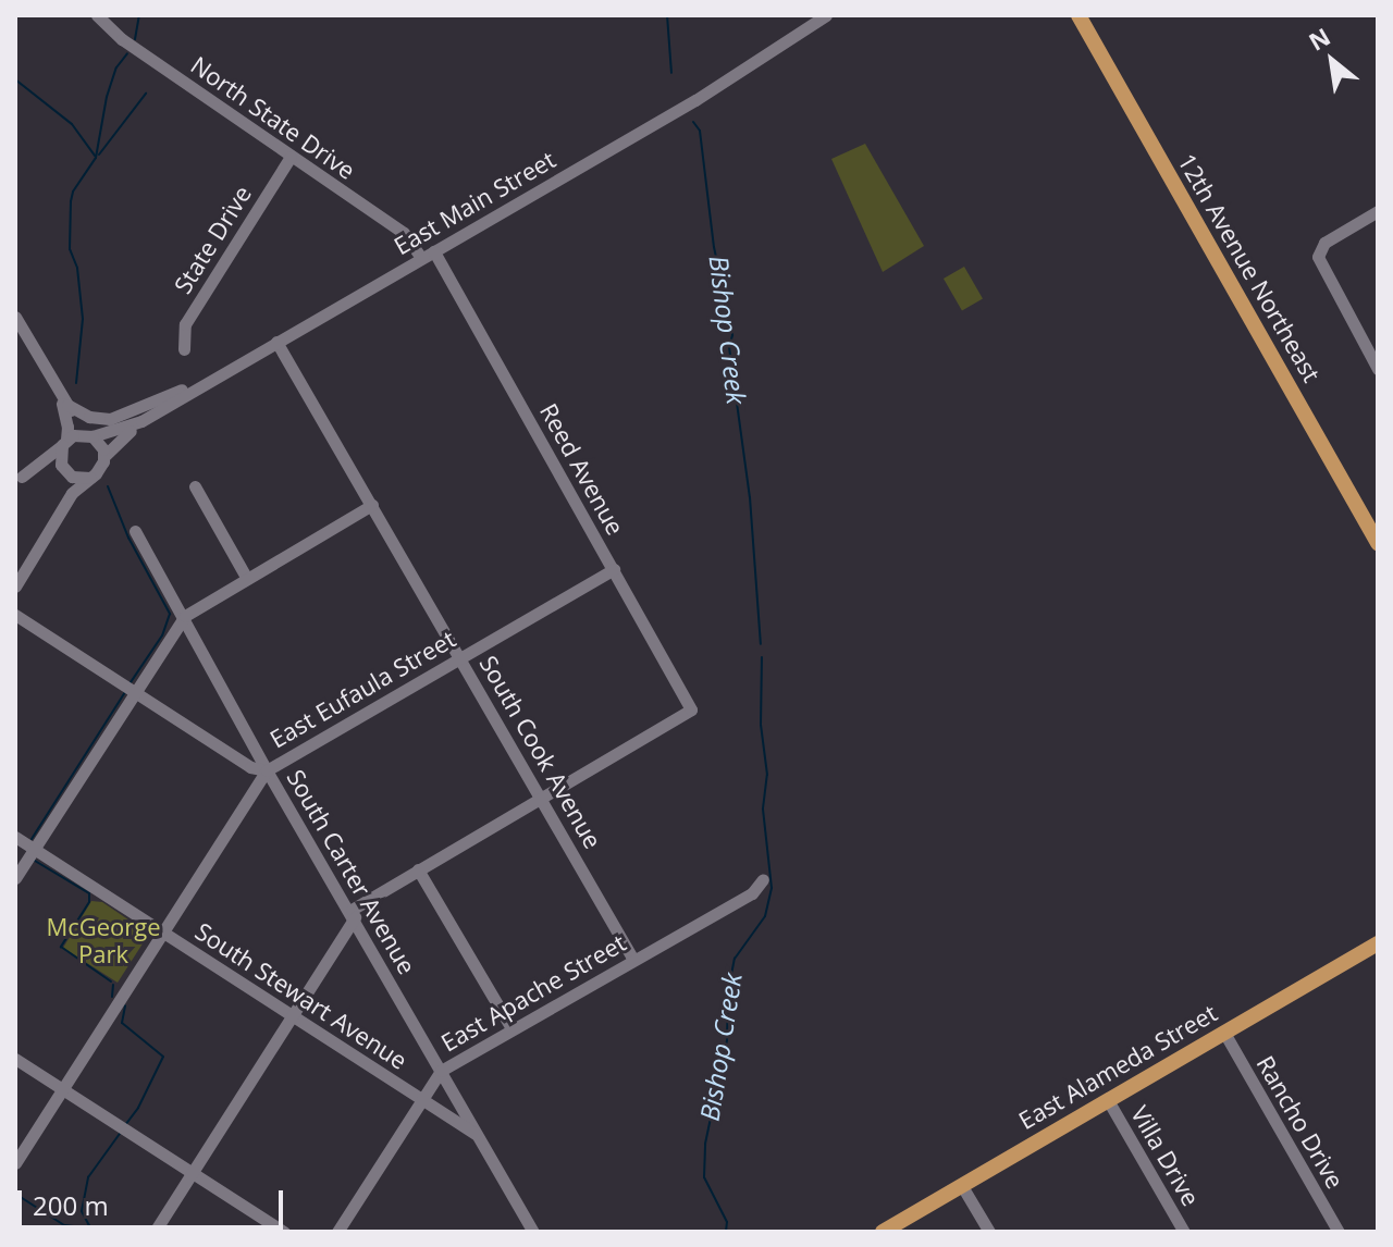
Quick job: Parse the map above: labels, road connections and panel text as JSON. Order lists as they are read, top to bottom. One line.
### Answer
{"streets":{"main road":["12th Avenue Northeast","East Alameda Street"],"street":["North State Drive","East Main Street","State Drive","Reed Avenue","East Eufaula Street","South Cook Avenue","South Carter Avenue","East Apache Street","South Stewart Avenue","Rancho Drive","Villa Drive"]},"crossings":[["North State Drive","East Main Street"],["North State Drive","State Drive"],["East Main Street","Reed Avenue"],["East Main Street","South Cook Avenue"],["Reed Avenue","East Eufaula Street"],["Reed Avenue","South Cook Avenue"],["East Eufaula Street","South Cook Avenue"],["East Eufaula Street","South Carter Avenue"],["East Eufaula Street","South Stewart Avenue"],["South Cook Avenue","East Apache Street"],["South Carter Avenue","East Apache Street"],["South Carter Avenue","South Stewart Avenue"],["East Apache Street","South Stewart Avenue"],["East Alameda Street","Rancho Drive"],["East Alameda Street","Villa Drive"]],"water":["Bishop Creek"],"parks":["McGeorge Park"],"scale_bar":"200 m","north":"top left"}
